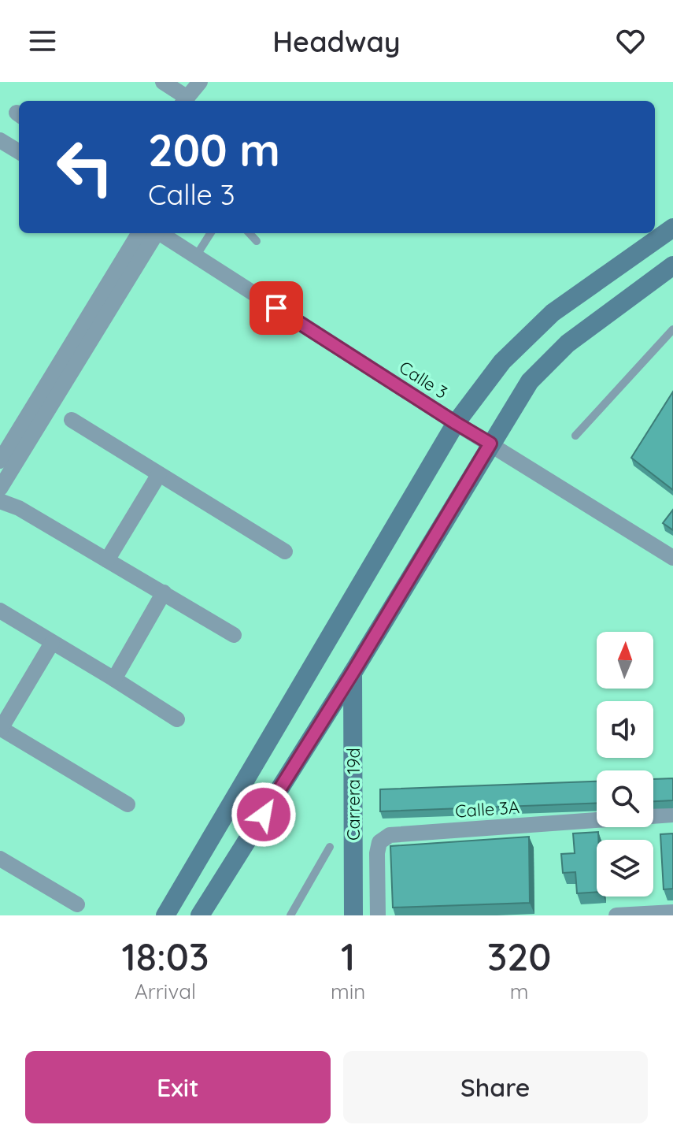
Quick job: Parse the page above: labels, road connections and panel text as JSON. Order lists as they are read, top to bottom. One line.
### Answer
{"streets":{"main road":["Carrera 19d"],"street":["Calle 3","Calle 3A"]},"north":"top","page":{"header":"Headway","turn":["200 m","Calle 3"],"eta":["18:03","Arrival","1","min","320","m"],"buttons":["Exit","Share"]}}
